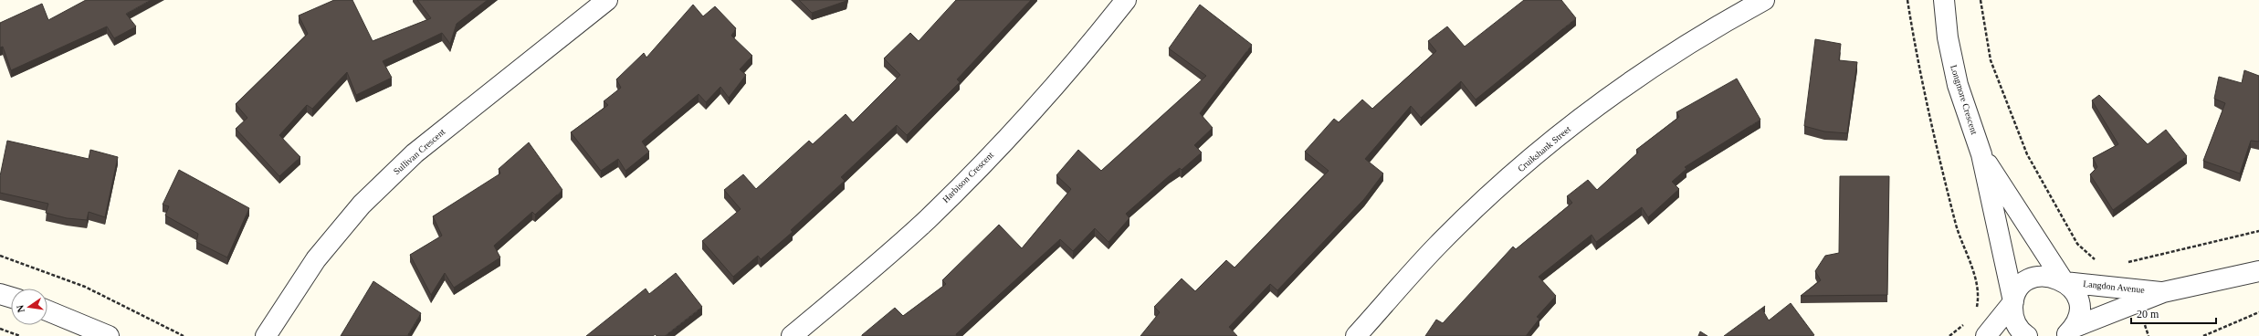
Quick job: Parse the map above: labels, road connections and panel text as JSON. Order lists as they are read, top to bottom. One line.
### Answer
{"streets":{"street":["Longmore Crescent","Cruikshank Street","Sullivan Crescent","Harbison Crescent","Langdon Avenue"]},"crossings":[["Longmore Crescent","Langdon Avenue"]],"scale_bar":"20 m","north":"left"}
